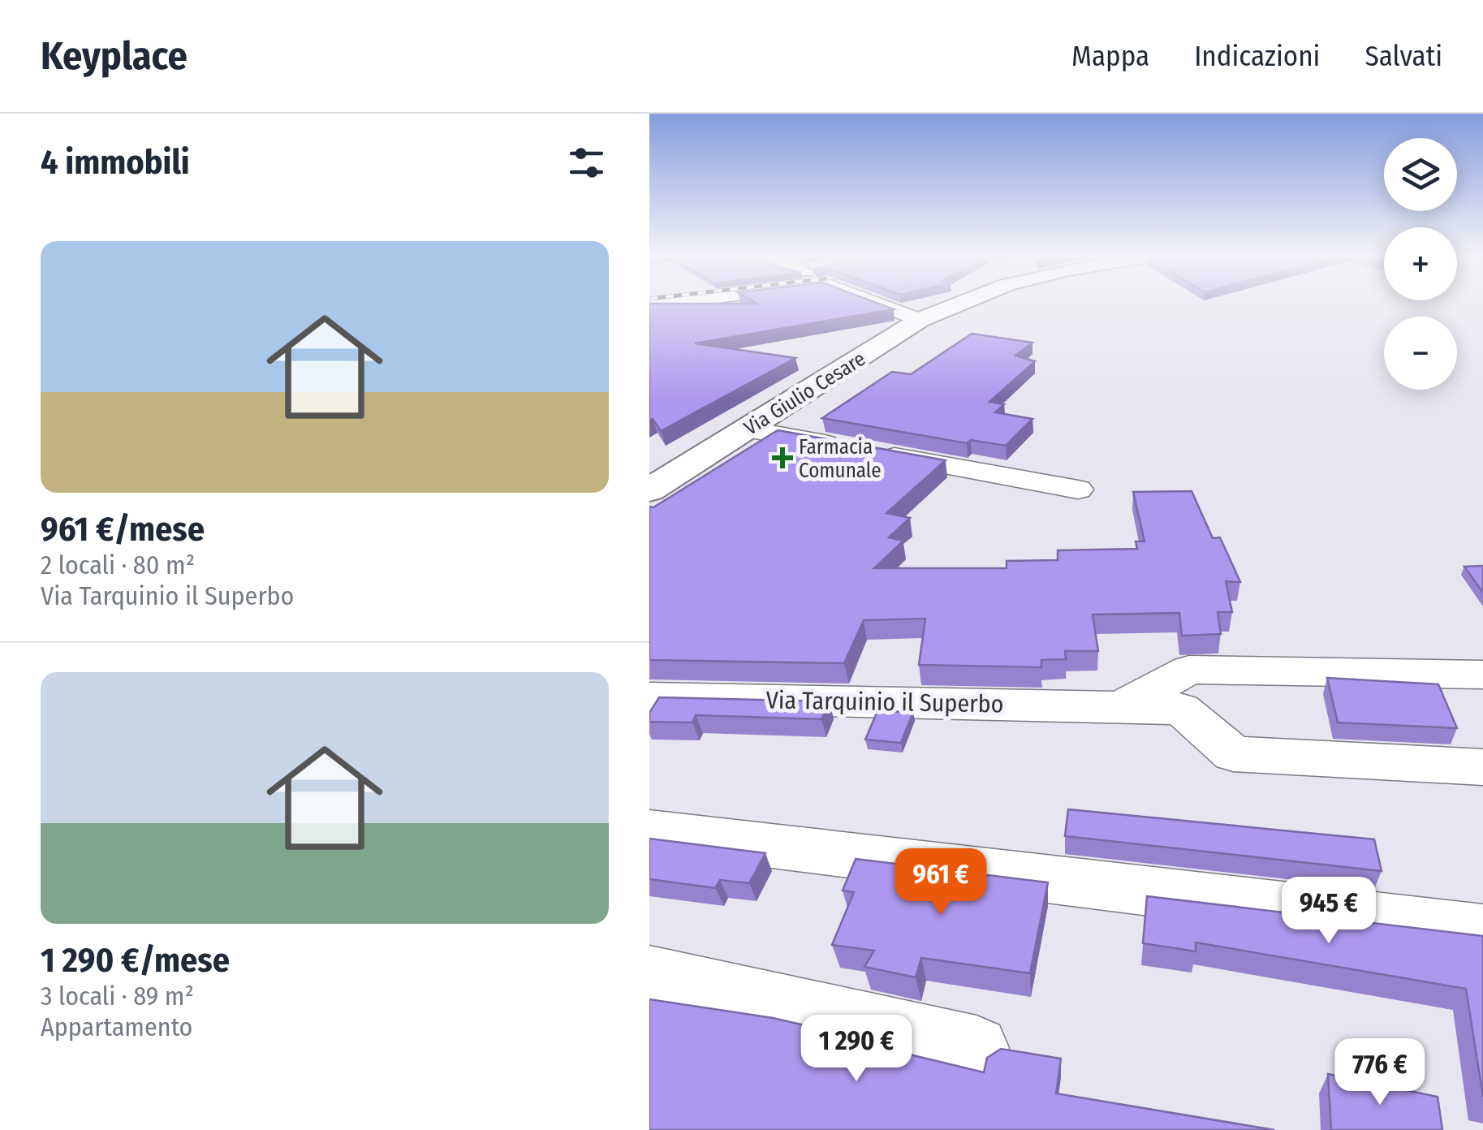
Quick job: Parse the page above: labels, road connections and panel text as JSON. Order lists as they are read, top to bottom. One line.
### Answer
{"streets":{"street":["Via Giulio Cesare","Via Tarquinio il Superbo"]},"places":{"health":["Farmacia Comunale"]},"page":{"header":"Keyplace","nav":["Mappa","Indicazioni","Salvati"],"heading":"4 immobili","map_buttons":["+","−"],"list":[{"name":"961 €/mese","note":"2 locali · 80 m² · Via Tarquinio il Superbo"},{"name":"1 290 €/mese","note":"3 locali · 89 m² · Appartamento"}],"price":["961 €","945 €","1 290 €","776 €"]}}
